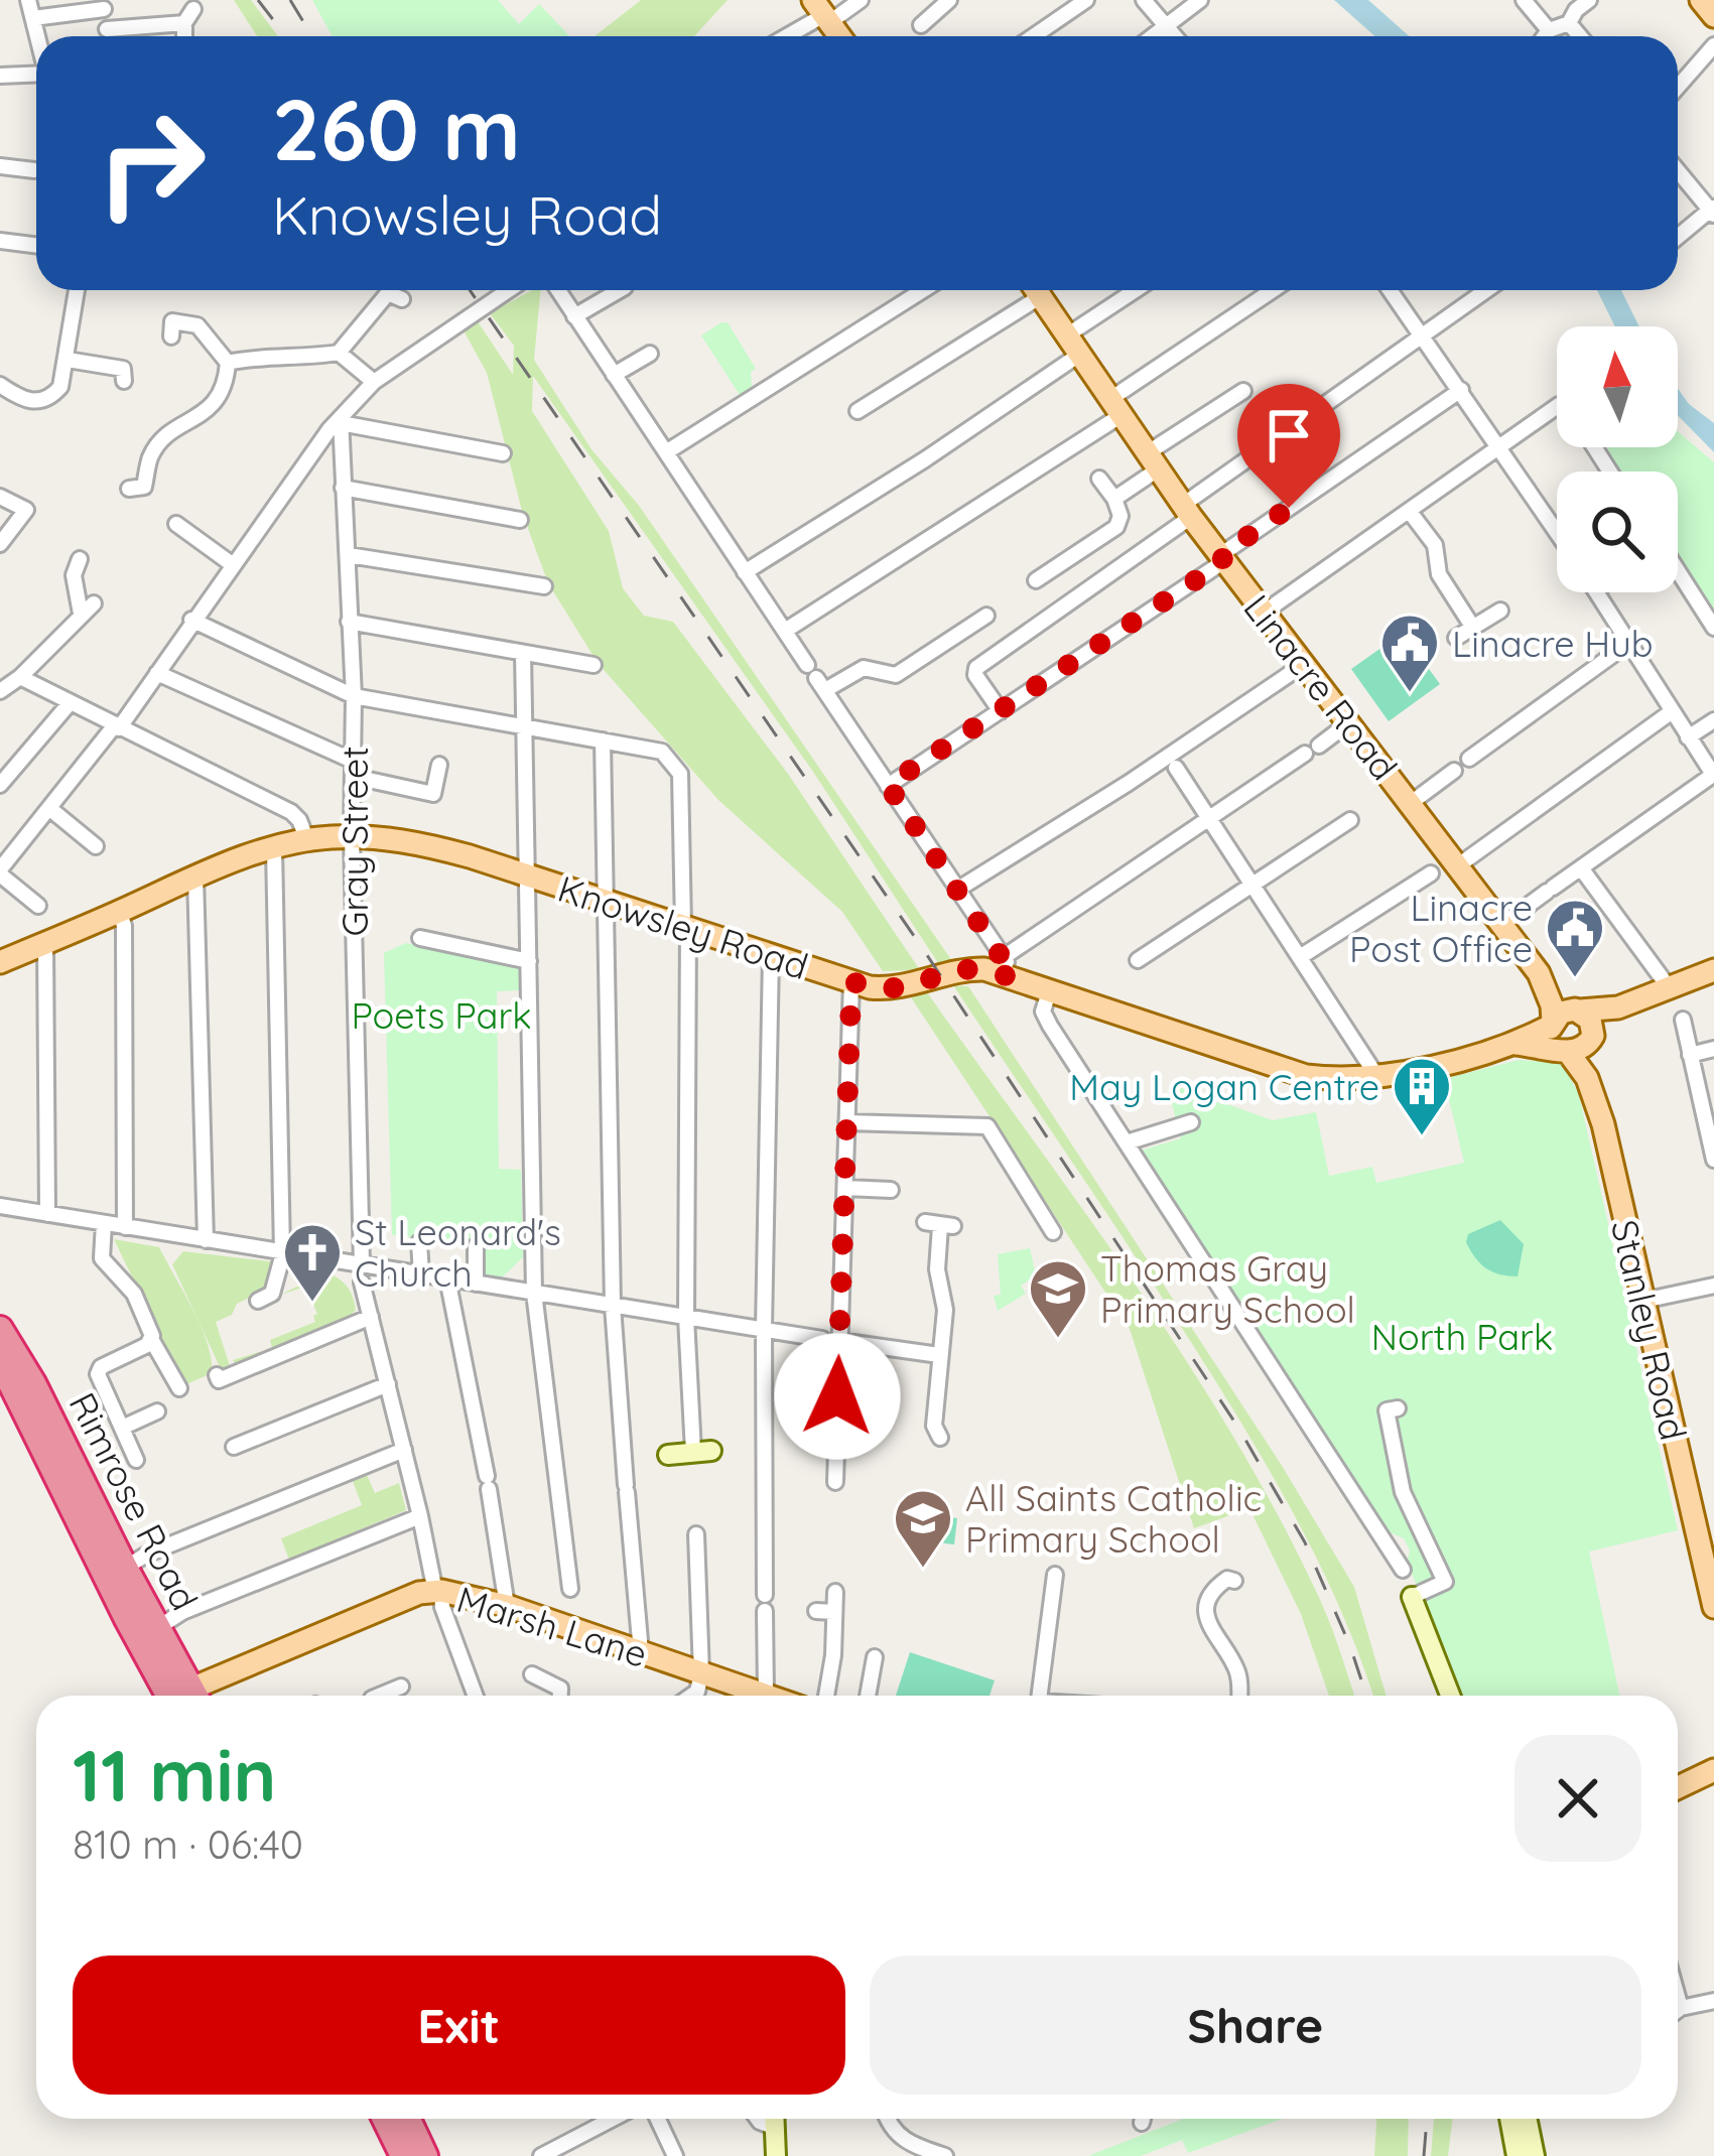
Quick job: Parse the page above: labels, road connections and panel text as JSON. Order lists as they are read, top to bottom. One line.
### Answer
{"streets":{"highway":["Rimrose Road"],"main road":["Linacre Road","Knowsley Road","Stanley Road","Marsh Lane"],"street":["Gray Street"]},"crossings":[["Linacre Road","Knowsley Road"],["Linacre Road","Stanley Road"],["Gray Street","Knowsley Road"],["Knowsley Road","Stanley Road"]],"parks":["Poets Park","North Park"],"places":{"public building":["Linacre Hub","Linacre Post Office"],"building":["May Logan Centre"],"church":["St Leonard's Church"],"school or university":["Thomas Gray Primary School","All Saints Catholic Primary School"]},"north":"top","page":{"turn":["260 m","Knowsley Road"],"heading":["11 min","810 m · 06:40"],"buttons":["Exit","Share"]}}
